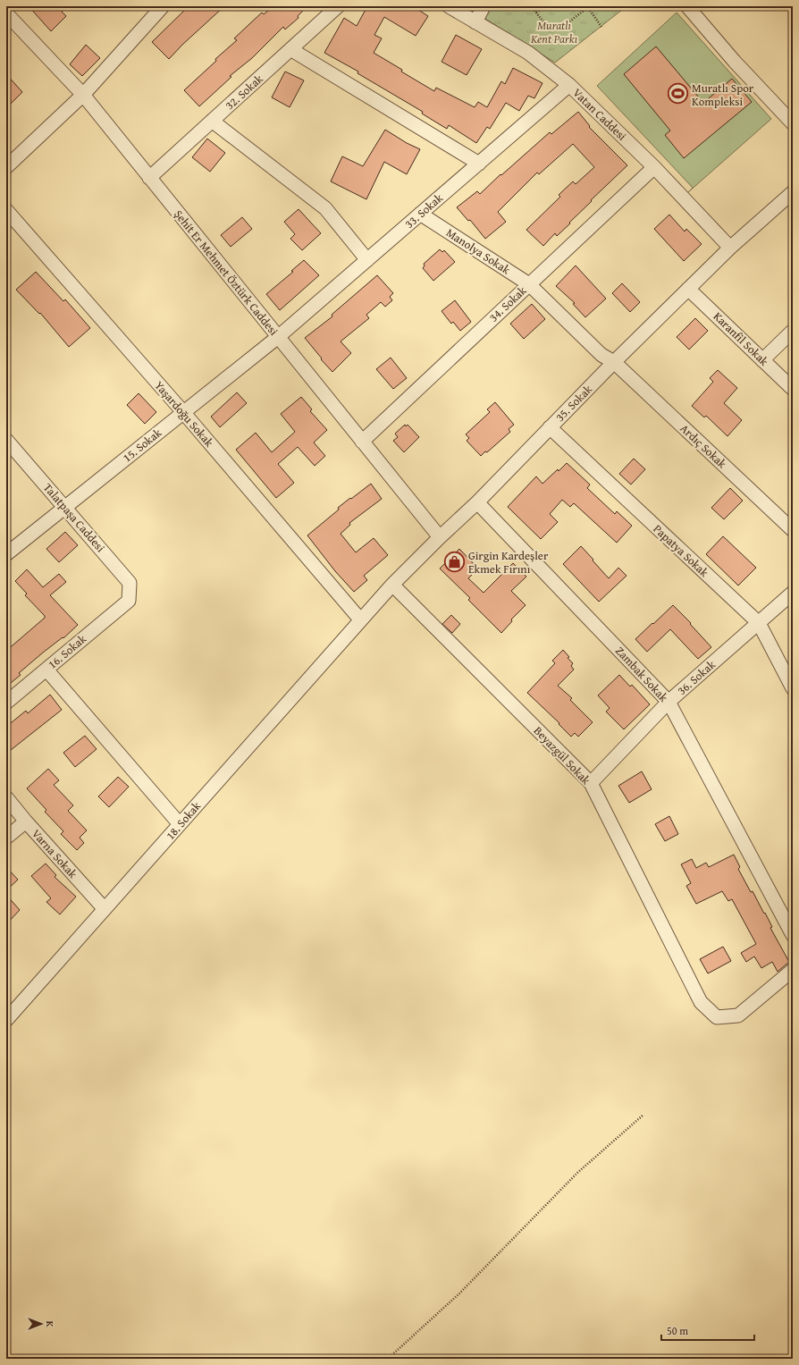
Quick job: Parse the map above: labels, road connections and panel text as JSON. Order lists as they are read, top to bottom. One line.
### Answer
{"streets":{"street":["32. Sokak","Vatan Caddesi","33. Sokak","Manolya Sokak","Şehit Er Mehmet Öztürk Caddesi","34. Sokak","Karanfil Sokak","35. Sokak","Yaşardoğu Sokak","15. Sokak","Ardıç Sokak","Talatpaşa Caddesi","Papatya Sokak","16. Sokak","Zambak Sokak","36. Sokak","Beyazgül Sokak","18. Sokak","Varna Sokak"]},"crossings":[["32. Sokak","Şehit Er Mehmet Öztürk Caddesi"],["Vatan Caddesi","33. Sokak"],["Vatan Caddesi","34. Sokak"],["Vatan Caddesi","35. Sokak"],["33. Sokak","Manolya Sokak"],["33. Sokak","Şehit Er Mehmet Öztürk Caddesi"],["33. Sokak","15. Sokak"],["Manolya Sokak","34. Sokak"],["Manolya Sokak","35. Sokak"],["Manolya Sokak","Ardıç Sokak"],["Şehit Er Mehmet Öztürk Caddesi","34. Sokak"],["Şehit Er Mehmet Öztürk Caddesi","35. Sokak"],["Şehit Er Mehmet Öztürk Caddesi","15. Sokak"],["Karanfil Sokak","35. Sokak"],["35. Sokak","Yaşardoğu Sokak"],["35. Sokak","Ardıç Sokak"],["35. Sokak","Papatya Sokak"],["35. Sokak","Zambak Sokak"],["35. Sokak","Beyazgül Sokak"],["35. Sokak","18. Sokak"],["Yaşardoğu Sokak","15. Sokak"],["Yaşardoğu Sokak","18. Sokak"],["15. Sokak","Talatpaşa Caddesi"],["Talatpaşa Caddesi","16. Sokak"],["Papatya Sokak","36. Sokak"],["Zambak Sokak","36. Sokak"],["36. Sokak","Beyazgül Sokak"],["18. Sokak","Varna Sokak"]],"parks":["Muratlı Kent Parkı"],"places":{"sports":["Muratlı Spor Kompleksi"],"shop":["Girgin Kardeşler Ekmek Fırını"]},"scale_bar":"50 m","north":"right"}
